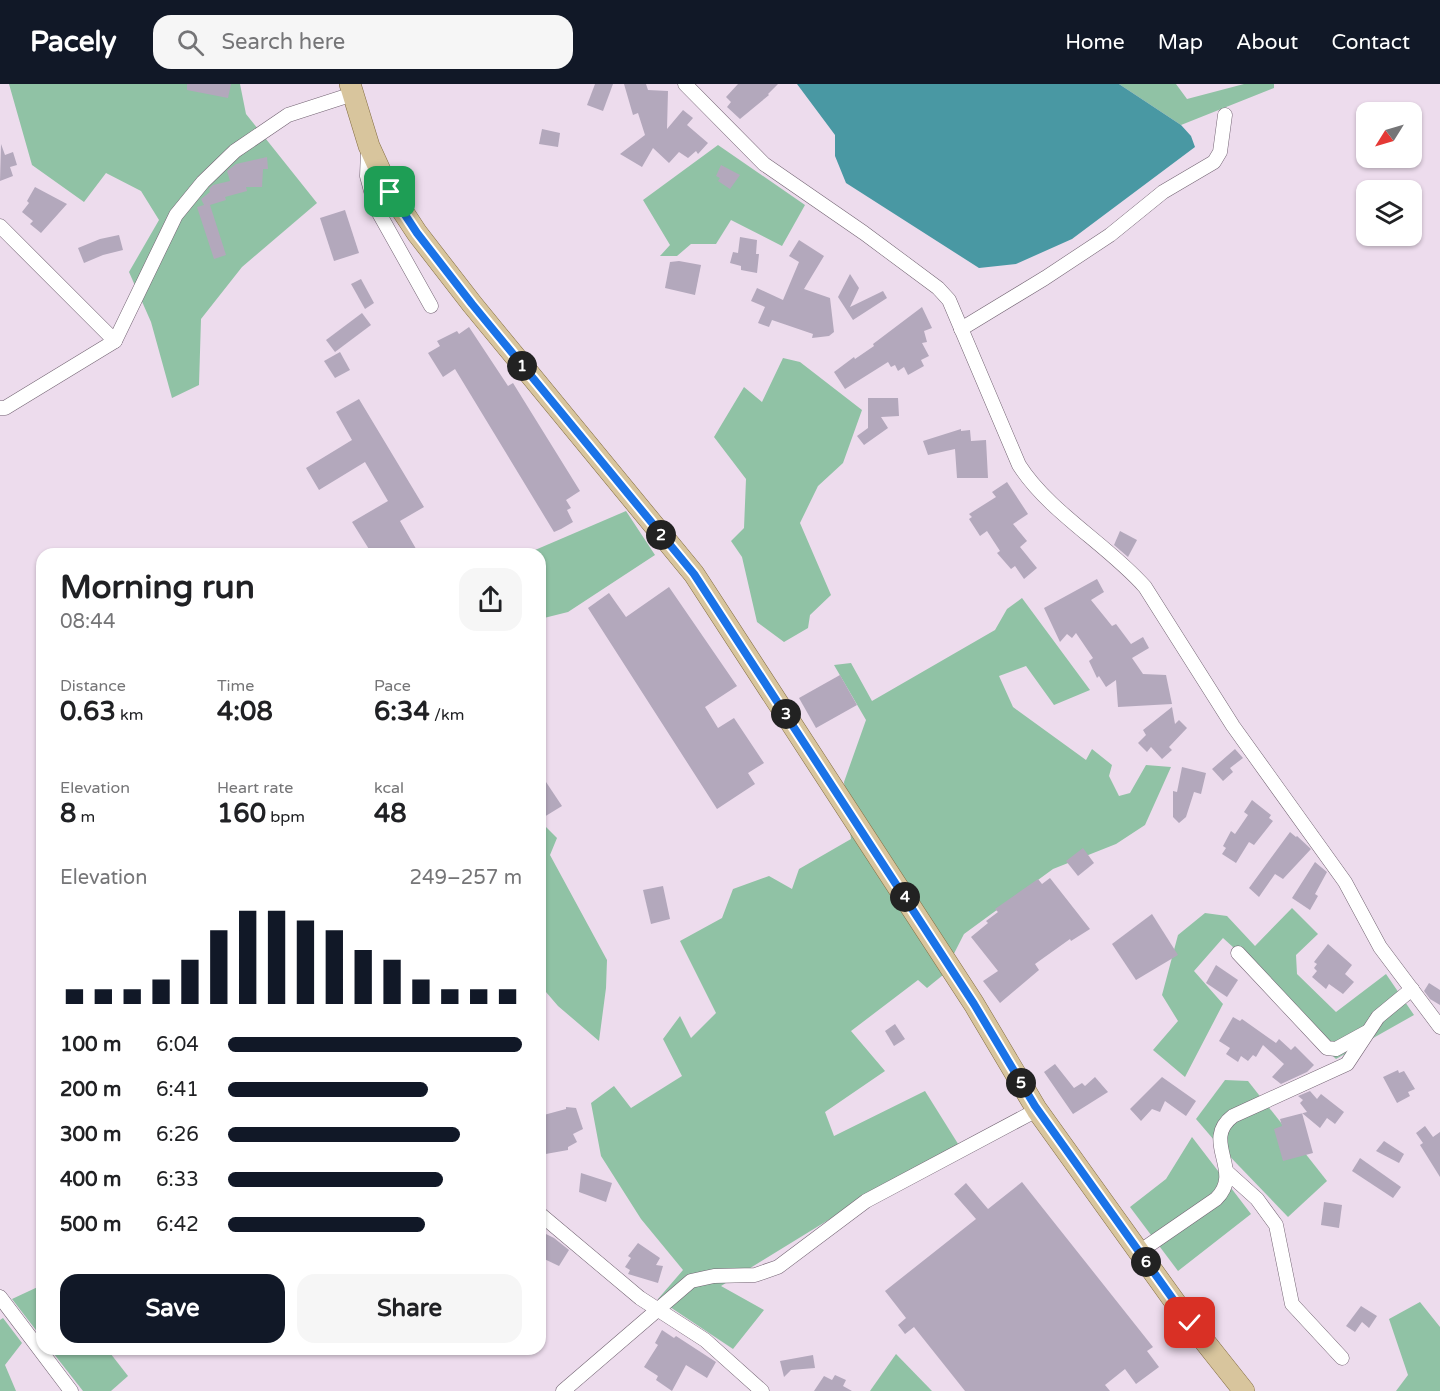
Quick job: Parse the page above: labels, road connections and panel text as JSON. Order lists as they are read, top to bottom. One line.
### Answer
{"north":"bottom left","page":{"header":"Pacely","search":"Search here","nav":["Home","Map","About","Contact"],"pins":["1","2","3","4","5","6"],"heading":["Morning run","08:44"],"stats":[["Distance","0.63 km"],["Time","4:08"],["Pace","6:34 /km"],["Elevation","8 m"],["Heart rate","160 bpm"],["kcal","48"]],"chart":["Elevation","249–257 m"],"list":[{"name":"100 m","note":"6:04"},{"name":"200 m","note":"6:41"},{"name":"300 m","note":"6:26"},{"name":"400 m","note":"6:33"},{"name":"500 m","note":"6:42"}],"buttons":["Save","Share"]}}
